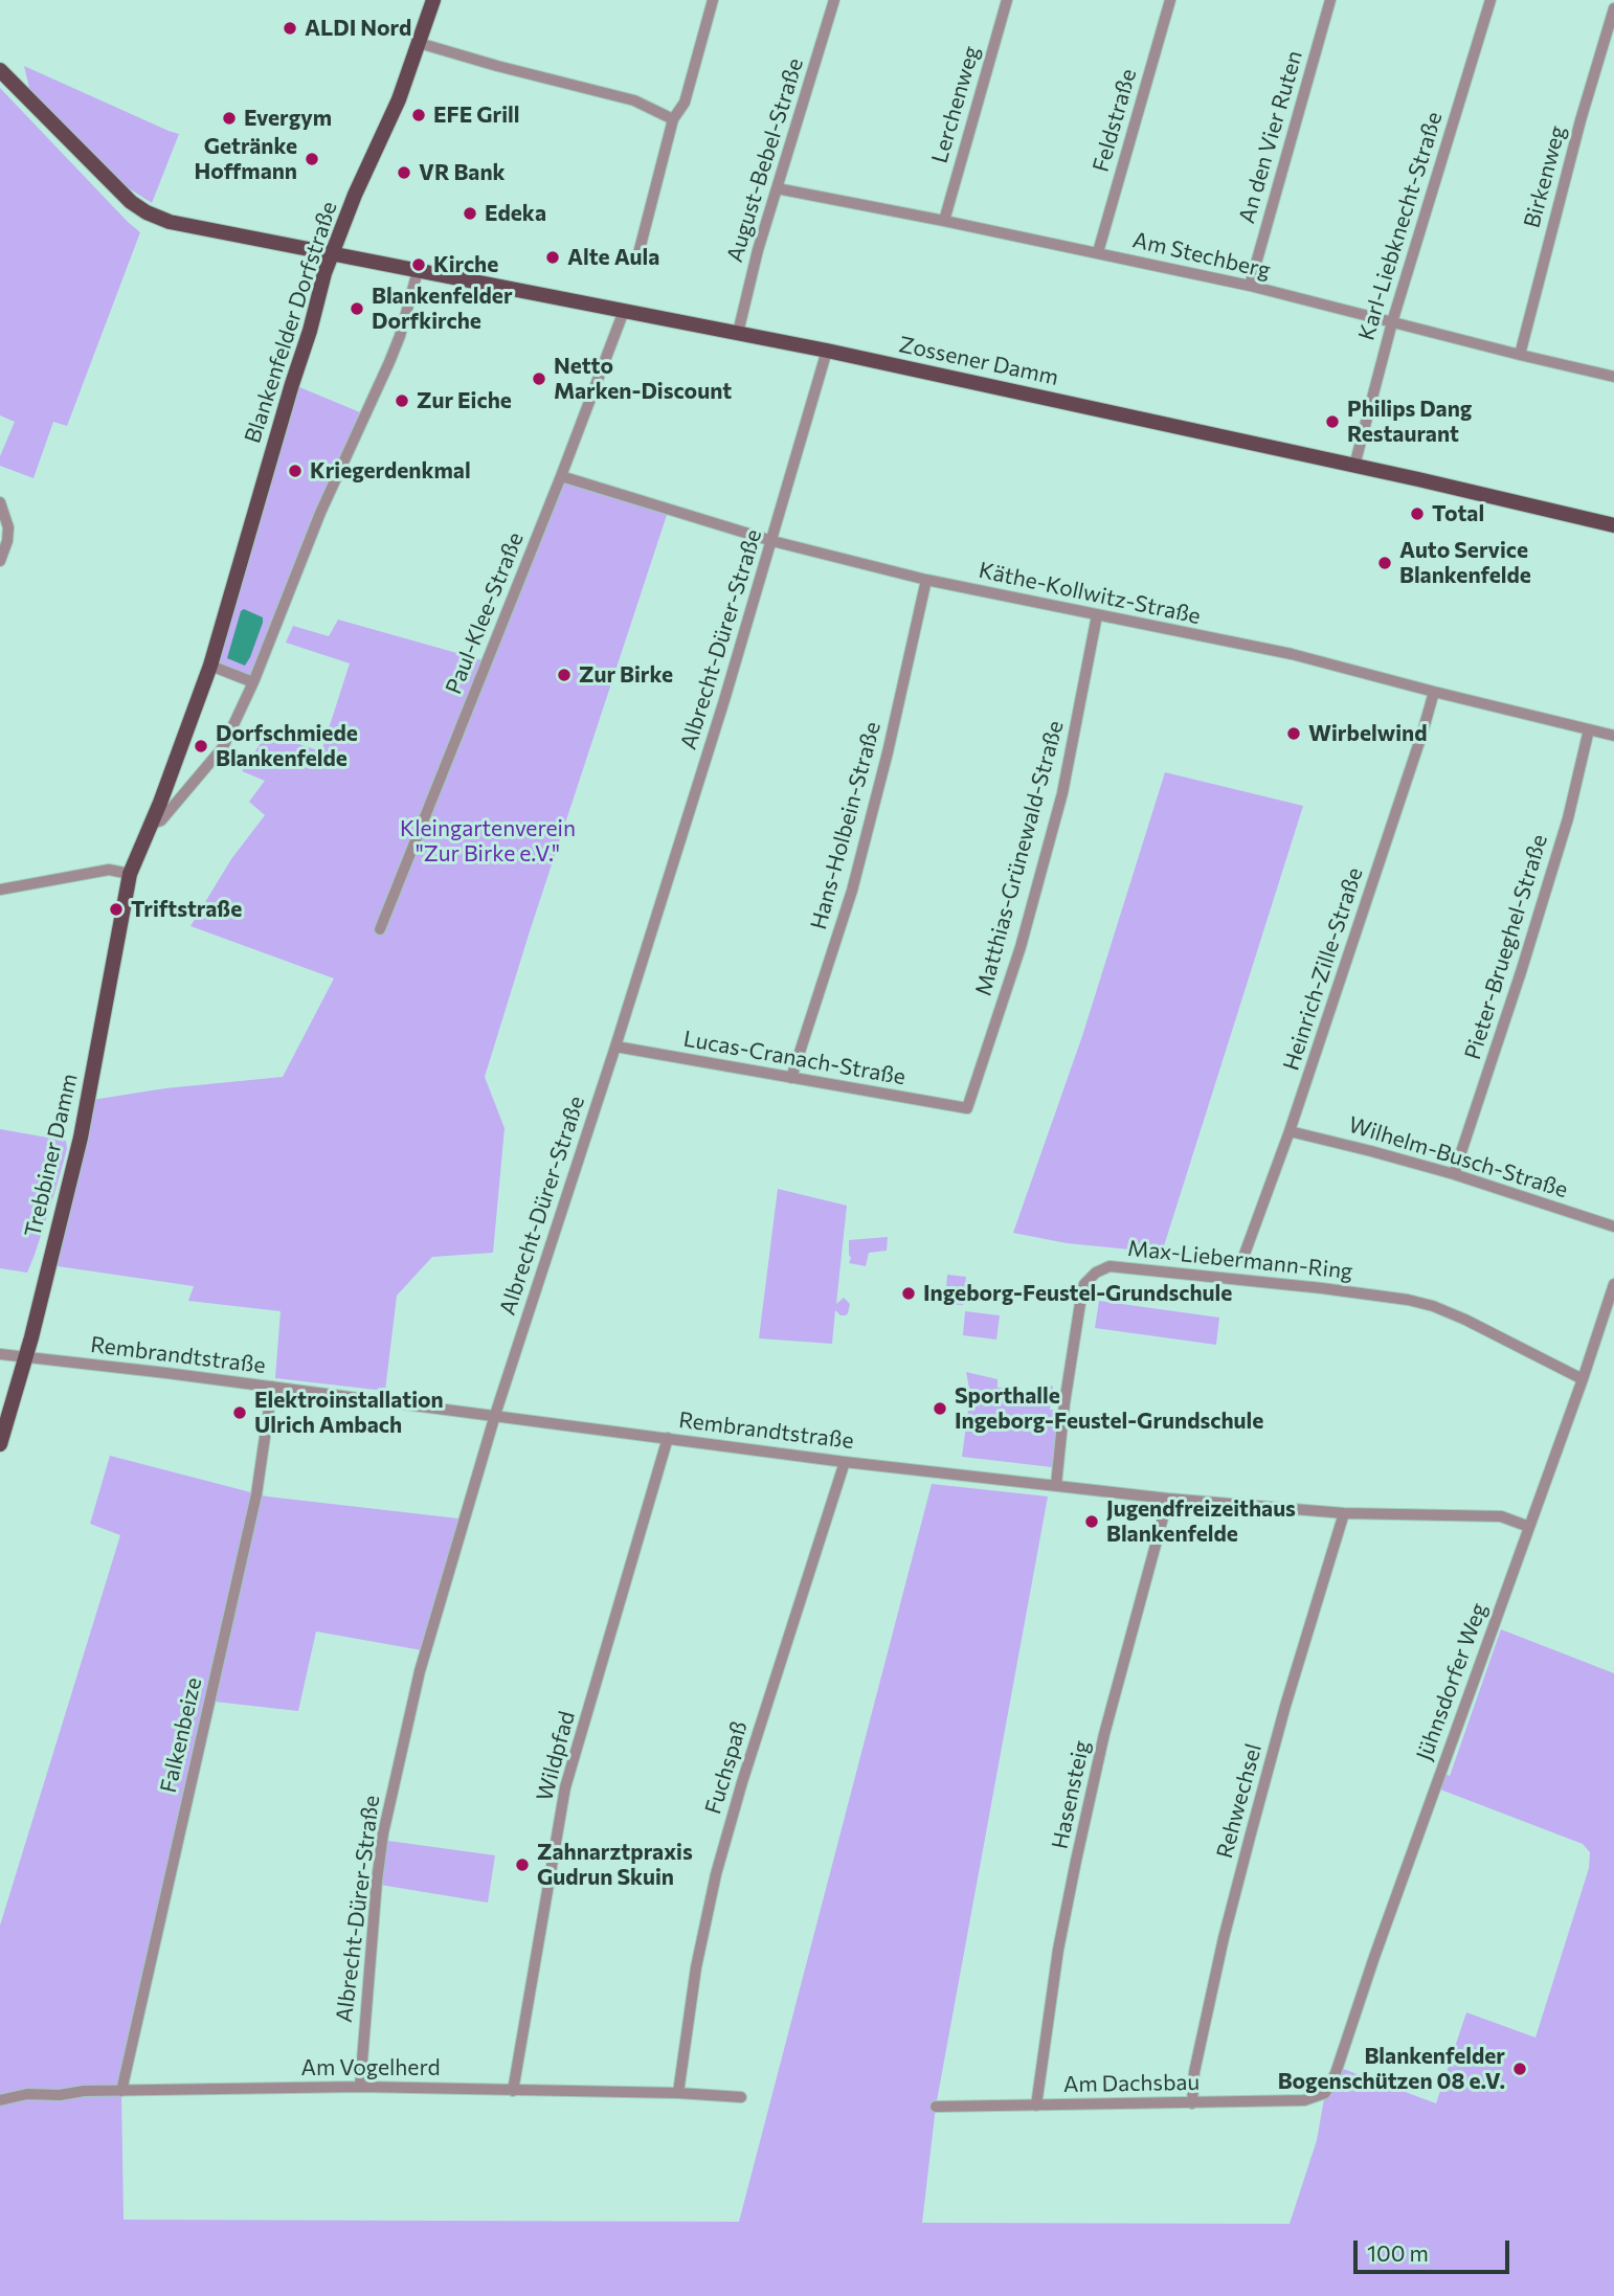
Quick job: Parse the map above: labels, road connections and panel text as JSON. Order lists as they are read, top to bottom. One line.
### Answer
{"streets":{"main road":["Blankenfelder Dorfstraße","Zossener Damm","Trebbiner Damm"],"street":["Lerchenweg","Feldstraße","An den Vier Ruten","August-Bebel-Straße","Birkenweg","Karl-Liebknecht-Straße","Am Stechberg","Käthe-Kollwitz-Straße","Paul-Klee-Straße","Albrecht-Dürer-Straße","Hans-Holbein-Straße","Matthias-Grünewald-Straße","Pieter-Brueghel-Straße","Heinrich-Zille-Straße","Lucas-Cranach-Straße","Wilhelm-Busch-Straße","Max-Liebermann-Ring","Rembrandtstraße","Jühnsdorfer Weg","Falkenbeize","Wildpfad","Fuchspaß","Hasensteig","Rehwechsel","Am Vogelherd","Am Dachsbau"]},"crossings":[["Lerchenweg","Am Stechberg"],["Feldstraße","Am Stechberg"],["An den Vier Ruten","Am Stechberg"],["August-Bebel-Straße","Am Stechberg"],["August-Bebel-Straße","Zossener Damm"],["Birkenweg","Am Stechberg"],["Karl-Liebknecht-Straße","Am Stechberg"],["Karl-Liebknecht-Straße","Zossener Damm"],["Blankenfelder Dorfstraße","Zossener Damm"],["Blankenfelder Dorfstraße","Trebbiner Damm"],["Zossener Damm","Paul-Klee-Straße"],["Zossener Damm","Albrecht-Dürer-Straße"],["Käthe-Kollwitz-Straße","Paul-Klee-Straße"],["Käthe-Kollwitz-Straße","Albrecht-Dürer-Straße"],["Käthe-Kollwitz-Straße","Hans-Holbein-Straße"],["Käthe-Kollwitz-Straße","Matthias-Grünewald-Straße"],["Käthe-Kollwitz-Straße","Pieter-Brueghel-Straße"],["Käthe-Kollwitz-Straße","Heinrich-Zille-Straße"],["Albrecht-Dürer-Straße","Lucas-Cranach-Straße"],["Albrecht-Dürer-Straße","Rembrandtstraße"],["Albrecht-Dürer-Straße","Am Vogelherd"],["Hans-Holbein-Straße","Lucas-Cranach-Straße"],["Matthias-Grünewald-Straße","Lucas-Cranach-Straße"],["Pieter-Brueghel-Straße","Wilhelm-Busch-Straße"],["Heinrich-Zille-Straße","Wilhelm-Busch-Straße"],["Trebbiner Damm","Rembrandtstraße"],["Max-Liebermann-Ring","Rembrandtstraße"],["Max-Liebermann-Ring","Jühnsdorfer Weg"],["Rembrandtstraße","Jühnsdorfer Weg"],["Rembrandtstraße","Falkenbeize"],["Rembrandtstraße","Wildpfad"],["Rembrandtstraße","Fuchspaß"],["Rembrandtstraße","Hasensteig"],["Rembrandtstraße","Rehwechsel"],["Jühnsdorfer Weg","Am Dachsbau"],["Falkenbeize","Am Vogelherd"],["Wildpfad","Am Vogelherd"],["Fuchspaß","Am Vogelherd"],["Hasensteig","Am Dachsbau"],["Rehwechsel","Am Dachsbau"]],"parks":["Kleingartenverein \"Zur Birke e.V.\""],"places":["ALDI Nord","EFE Grill","Evergym","Getränke Hoffmann","VR Bank","Edeka","Alte Aula","Kirche","Blankenfelder Dorfkirche","Netto Marken-Discount","Zur Eiche","Philips Dang Restaurant","Kriegerdenkmal","Total","Auto Service Blankenfelde","Zur Birke","Wirbelwind","Dorfschmiede Blankenfelde","Triftstraße","Ingeborg-Feustel-Grundschule","Sporthalle Ingeborg-Feustel-Grundschule","Elektroinstallation Ulrich Ambach","Jugendfreizeithaus Blankenfelde","Zahnarztpraxis Gudrun Skuin","Blankenfelder Bogenschützen 08 e.V."],"scale_bar":"100 m"}
